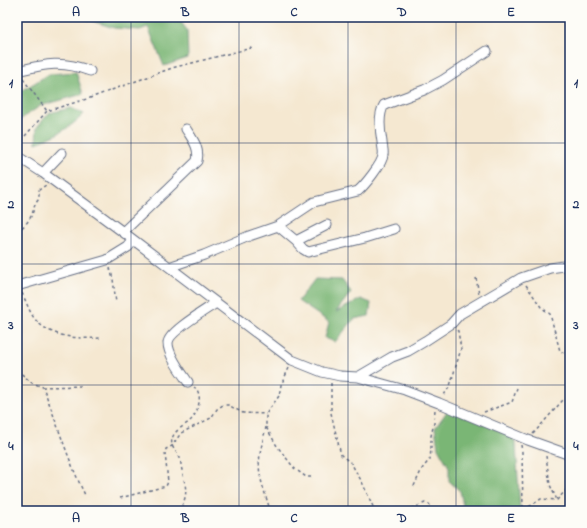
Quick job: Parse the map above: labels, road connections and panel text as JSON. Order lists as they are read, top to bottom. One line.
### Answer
{"grid":{"columns":["A","B","C","D","E"],"rows":["1","2","3","4"]}}
